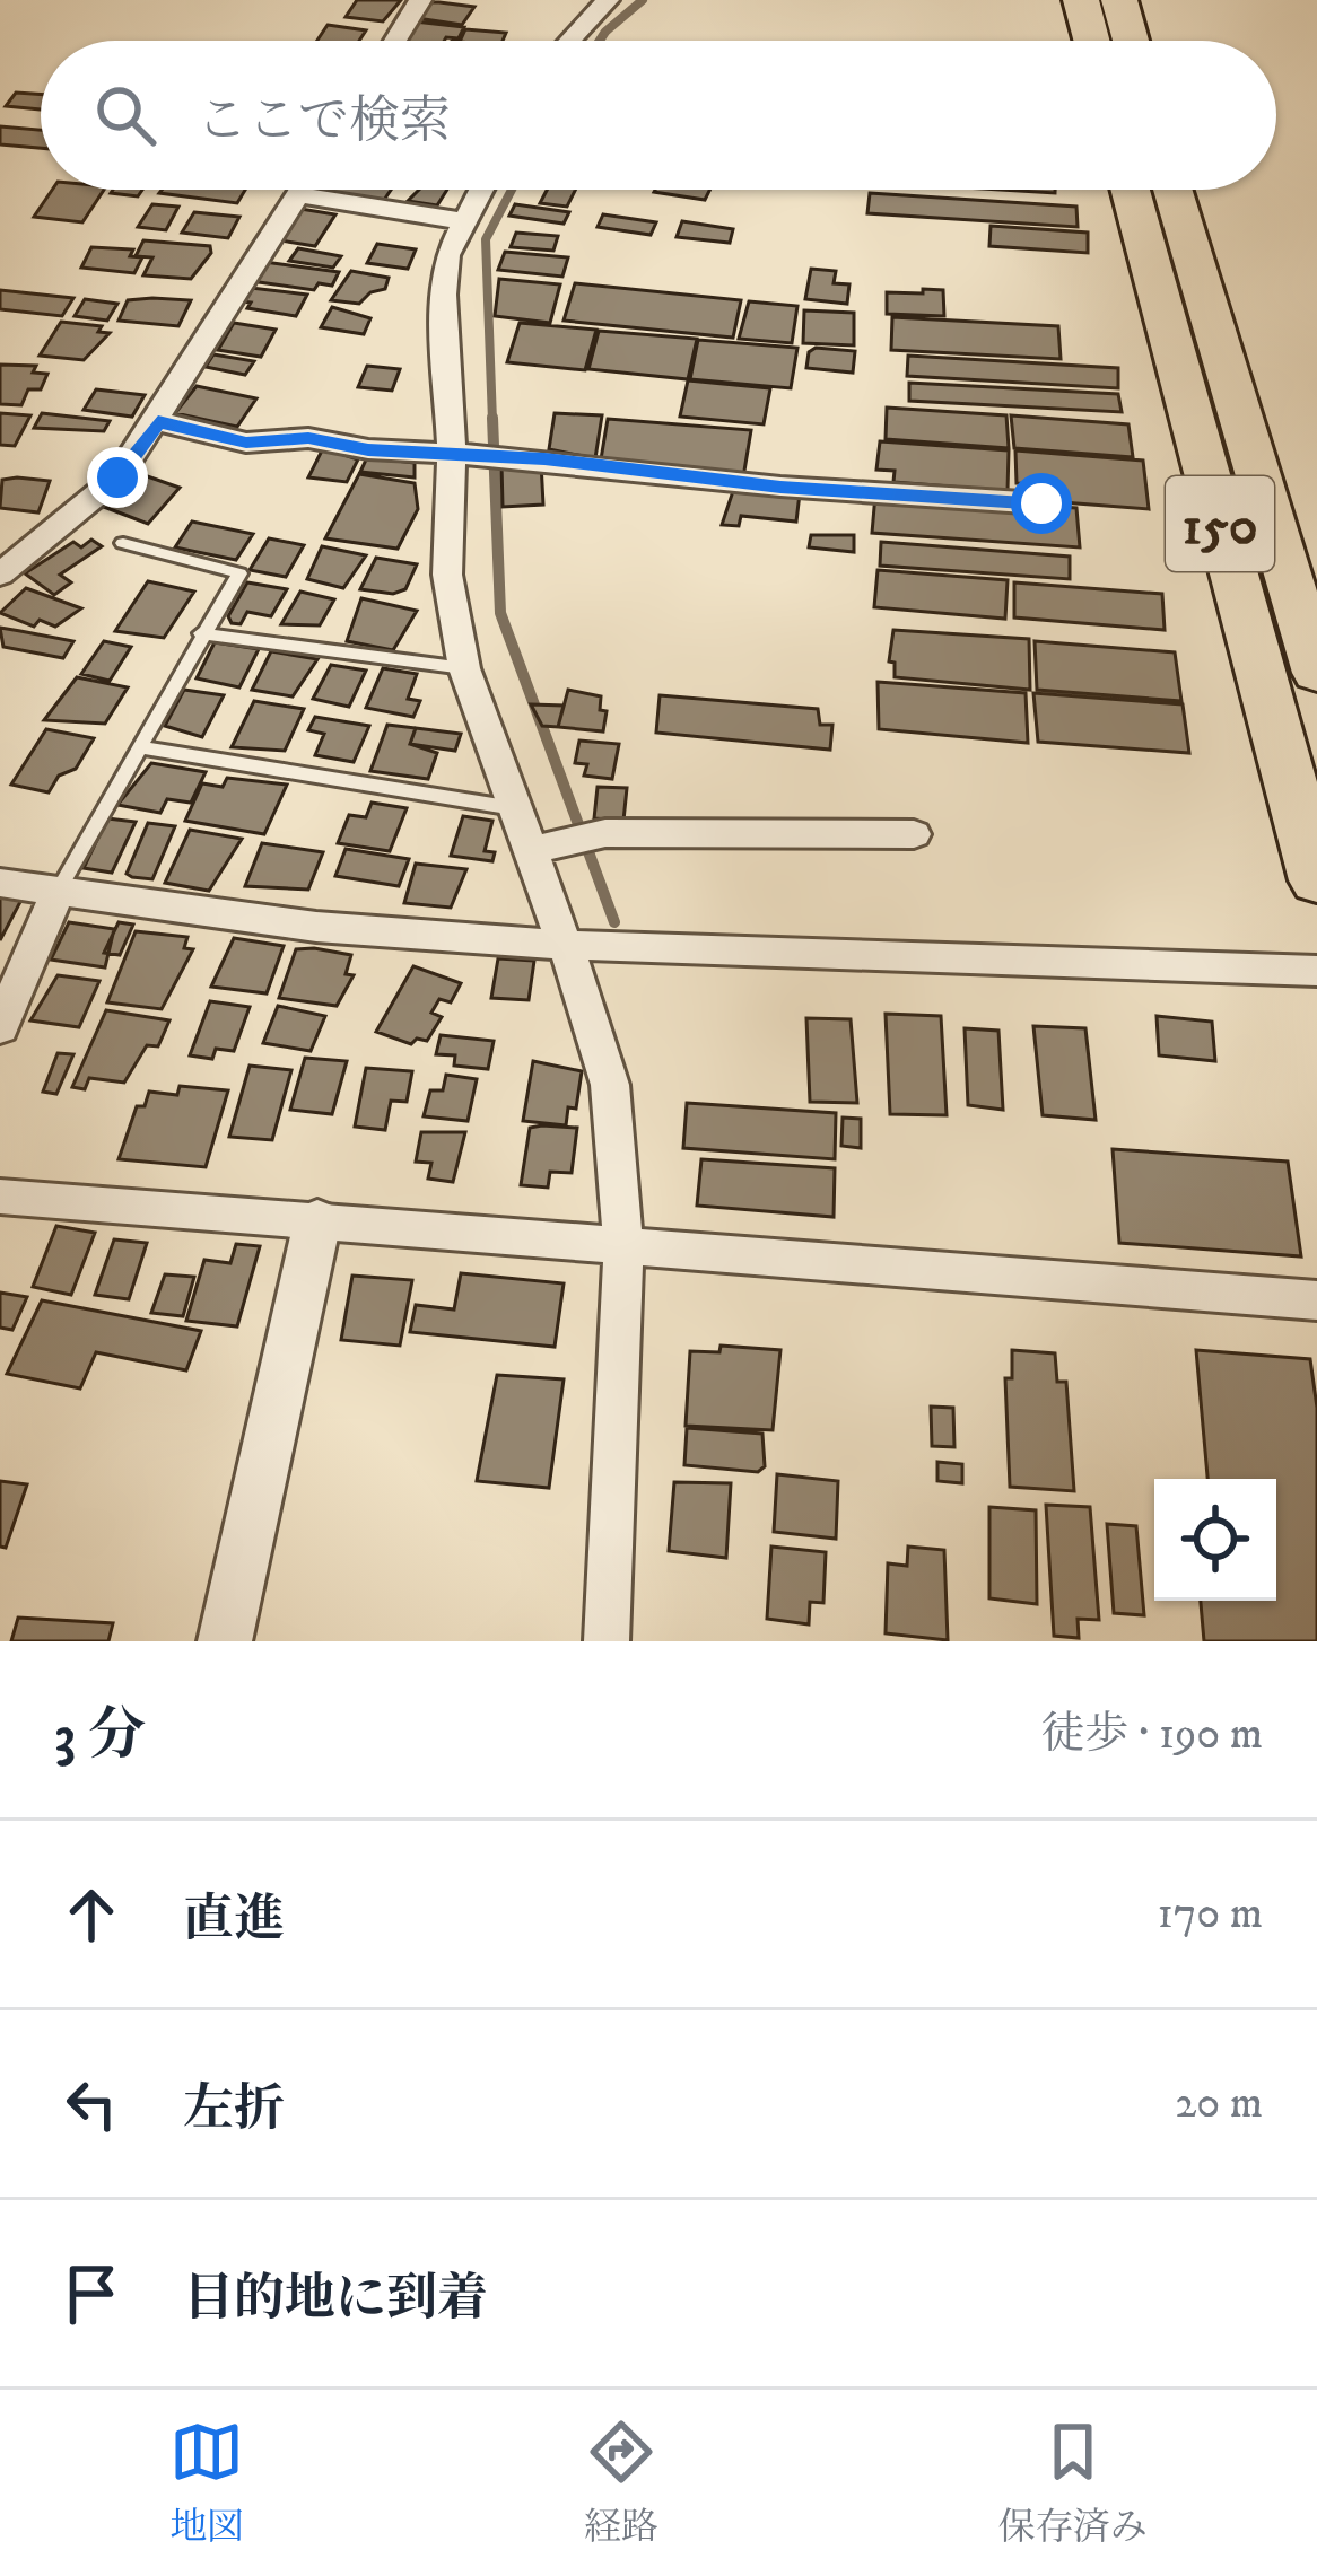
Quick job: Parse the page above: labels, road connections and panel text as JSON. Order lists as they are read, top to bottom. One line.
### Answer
{"streets":{"highway":["150"]},"page":{"search":"ここで検索","heading":["3 分","徒歩 · 190 m"],"list":[["直進","170 m"],["左折","20 m"],"目的地に到着"],"nav":["地図","経路","保存済み"]}}
